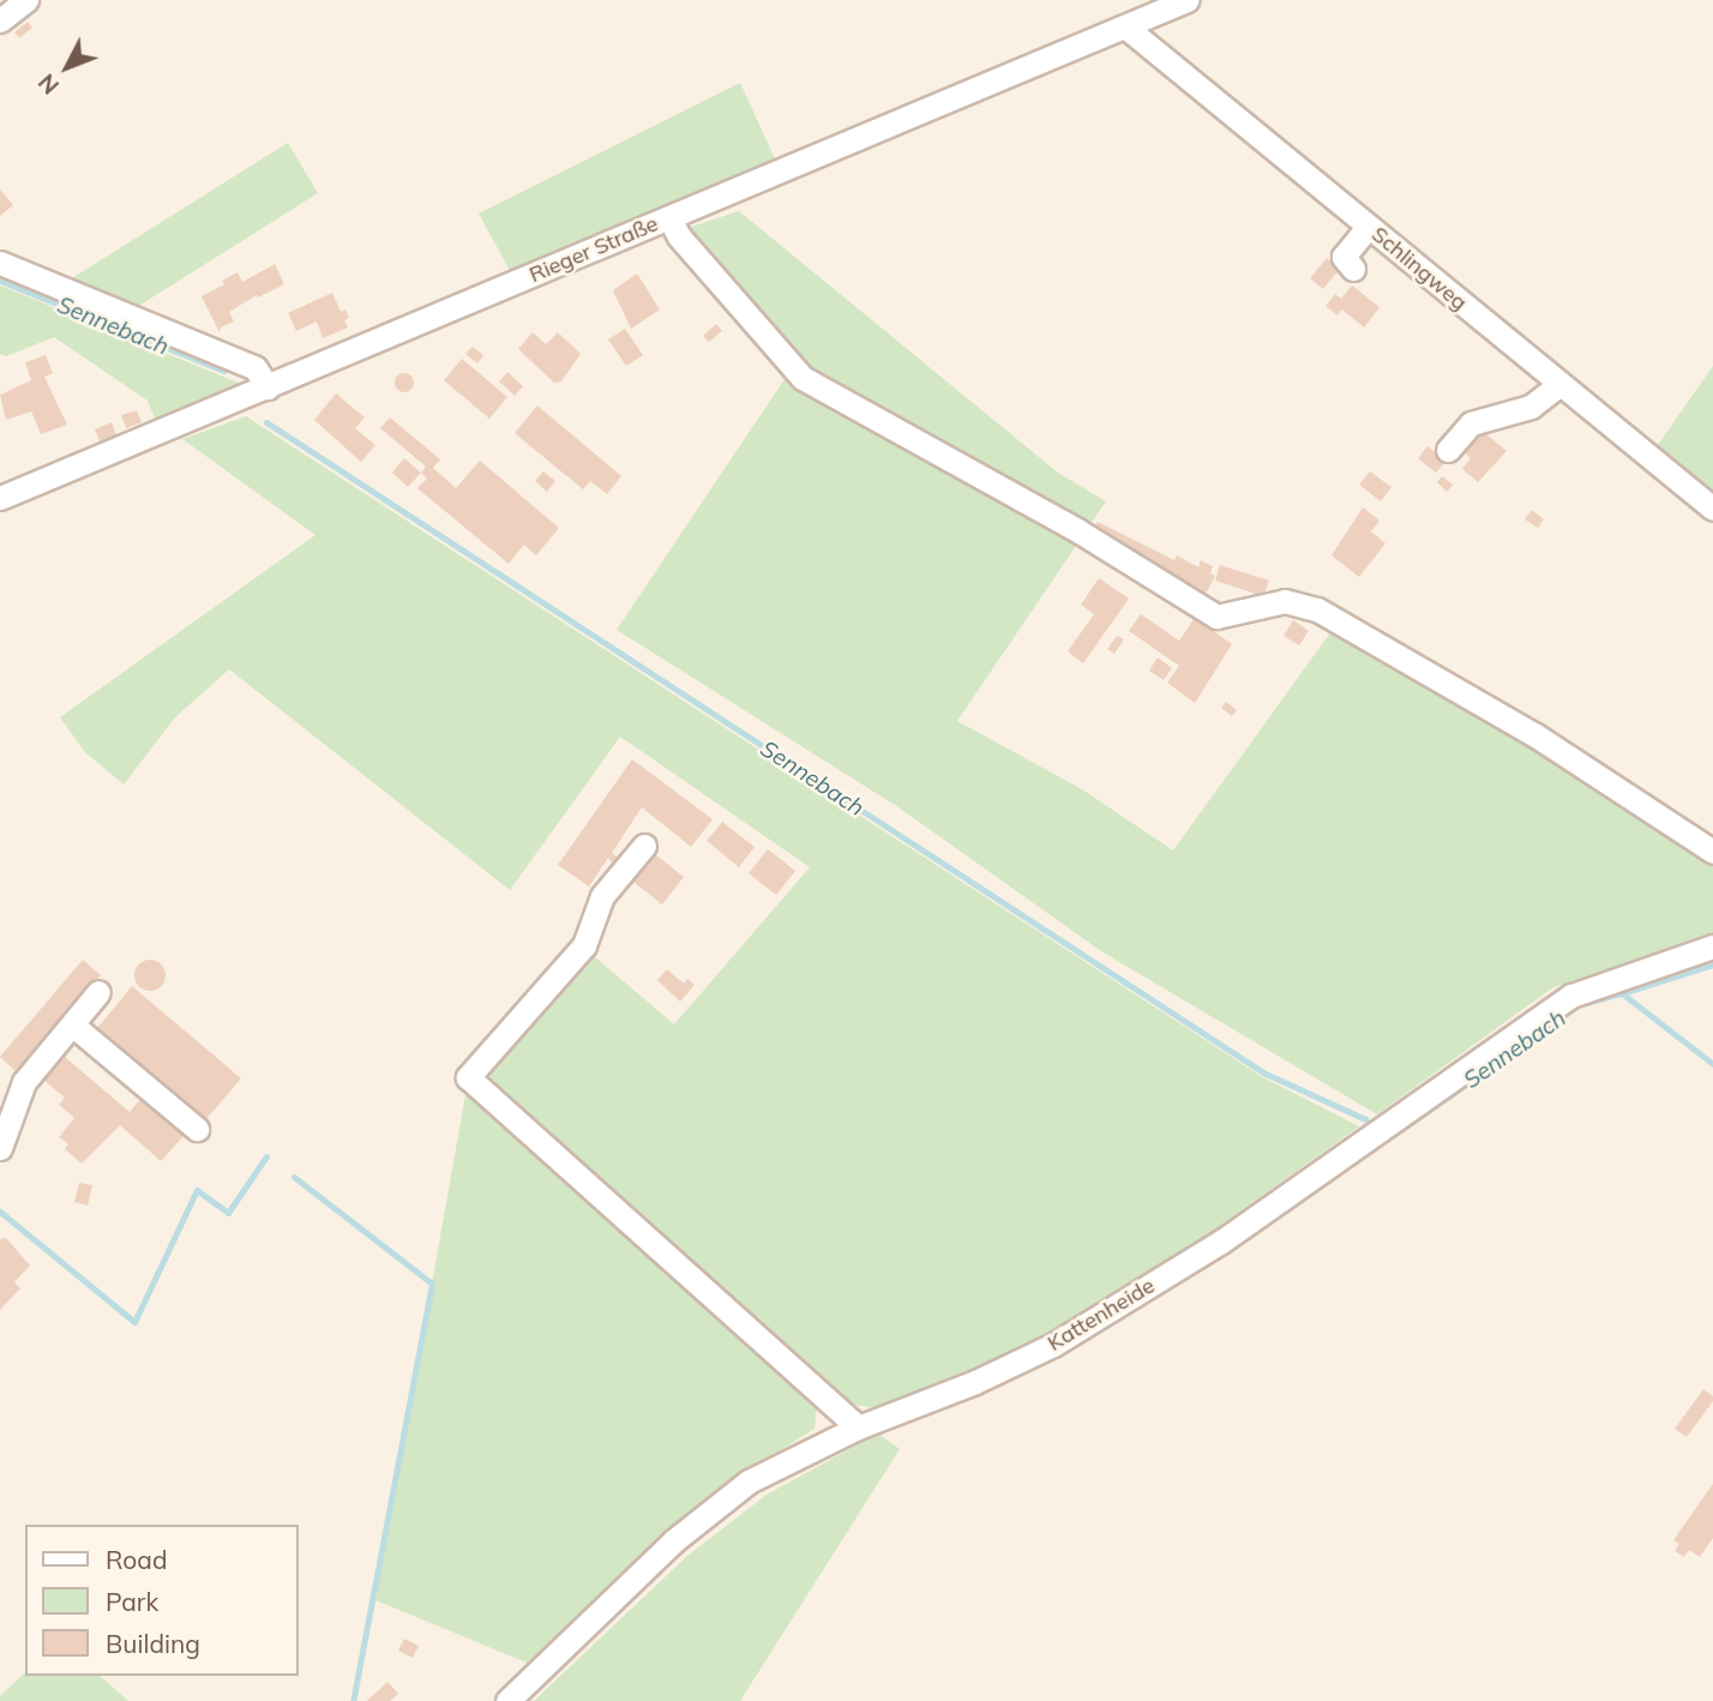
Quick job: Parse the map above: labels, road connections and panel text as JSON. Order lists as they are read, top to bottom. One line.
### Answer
{"streets":{"street":["Rieger Straße","Schlingweg","Kattenheide"]},"crossings":[["Rieger Straße","Schlingweg"]],"water":["Sennebach"],"legend":["Road","Park","Building"],"north":"bottom left"}
